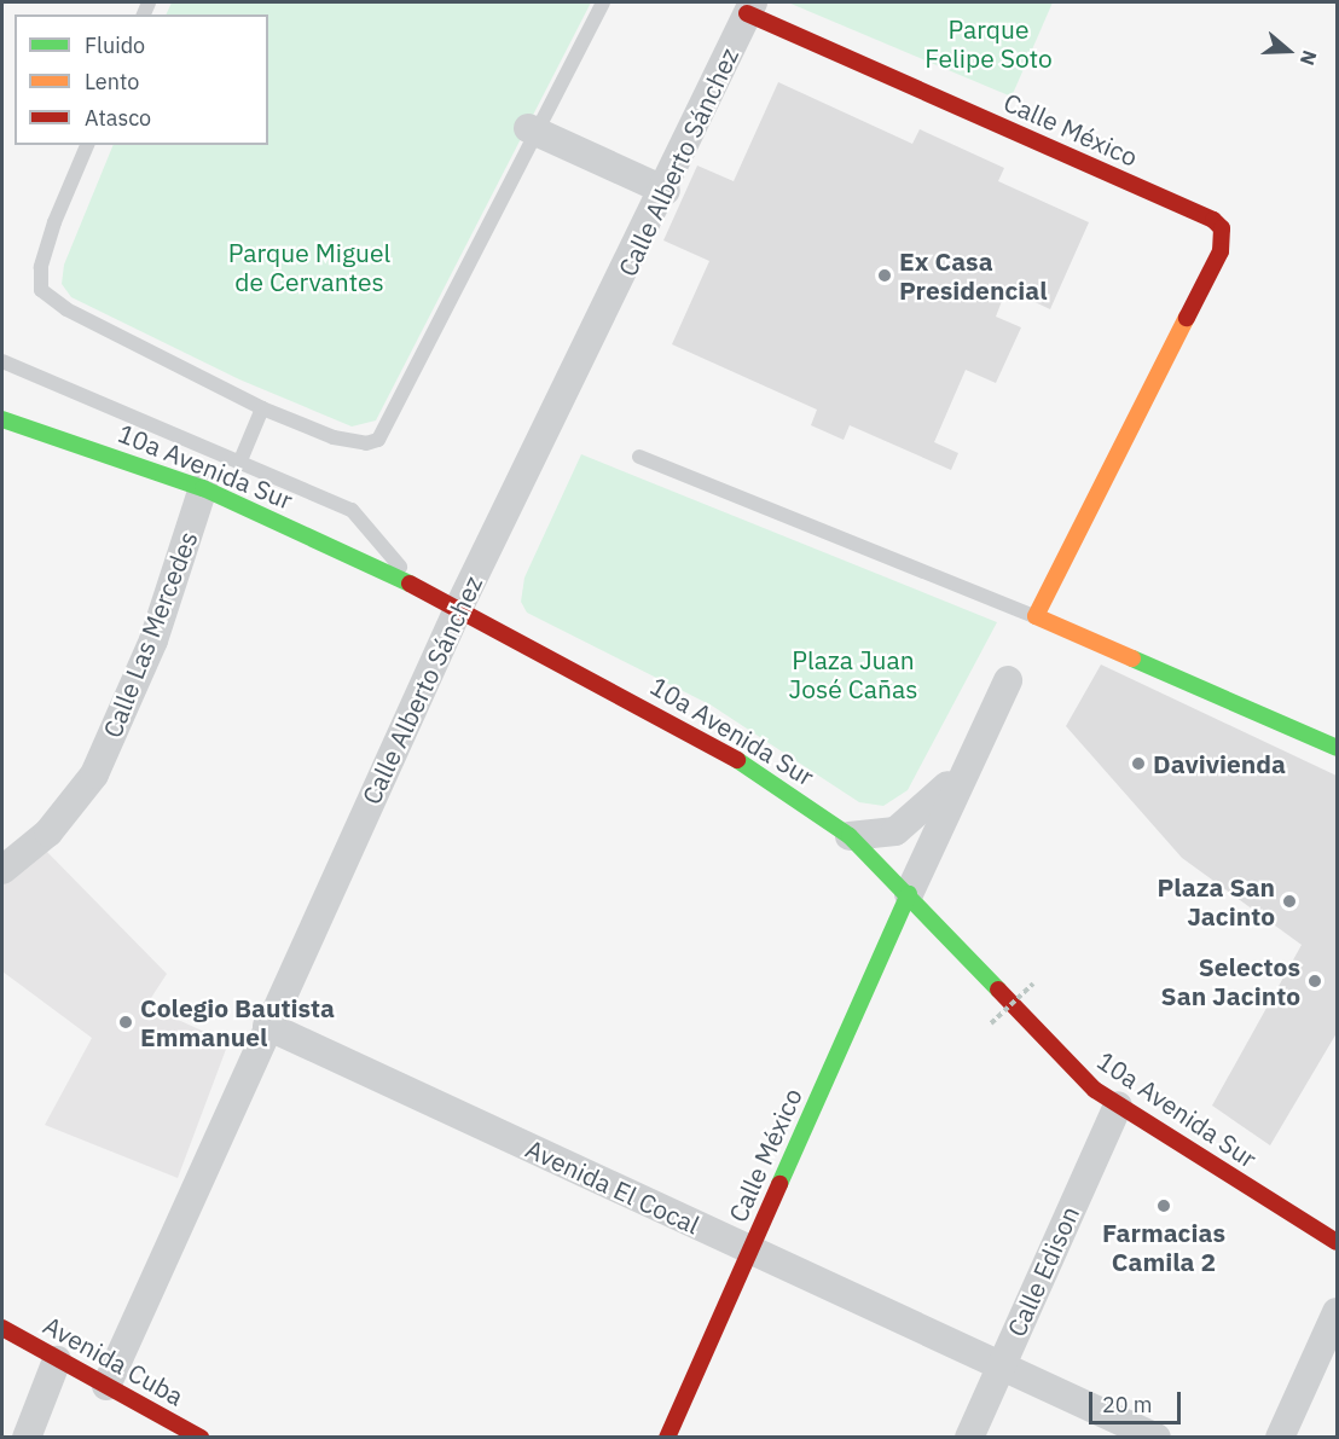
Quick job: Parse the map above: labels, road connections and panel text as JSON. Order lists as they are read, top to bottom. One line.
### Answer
{"streets":{"street":["Calle México","Calle Alberto Sánchez","10a Avenida Sur","Calle Las Mercedes","Avenida El Cocal","Calle Edison","Avenida Cuba"]},"crossings":[["Calle México","Calle Alberto Sánchez"],["Calle México","10a Avenida Sur"],["Calle México","Avenida El Cocal"],["Calle Alberto Sánchez","10a Avenida Sur"],["Calle Alberto Sánchez","Avenida El Cocal"],["Calle Alberto Sánchez","Avenida Cuba"],["10a Avenida Sur","Calle Las Mercedes"],["10a Avenida Sur","Calle Edison"],["Avenida El Cocal","Calle Edison"]],"parks":["Parque Felipe Soto","Parque Miguel de Cervantes","Plaza Juan José Cañas"],"places":["Ex Casa Presidencial","Davivienda","Plaza San Jacinto","Selectos San Jacinto","Colegio Bautista Emmanuel","Farmacias Camila 2"],"legend":["Fluido","Lento","Atasco"],"scale_bar":"20 m","north":"right"}
